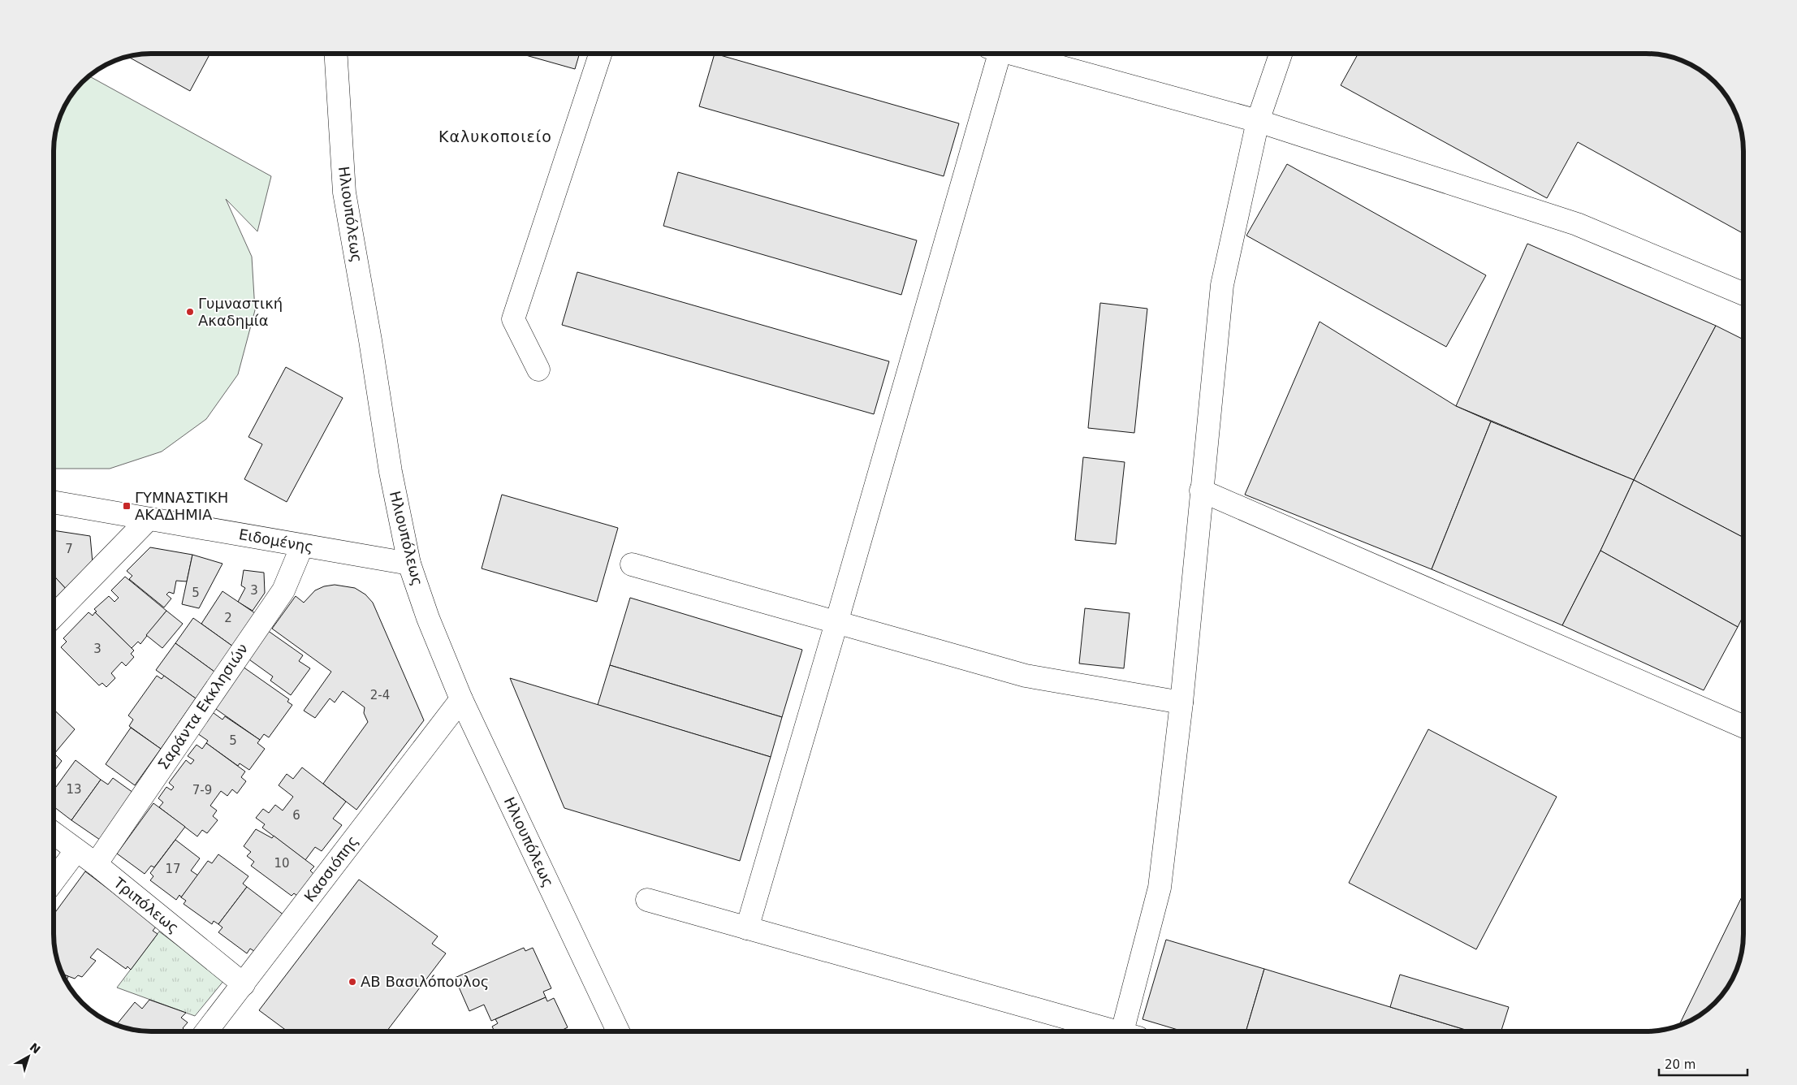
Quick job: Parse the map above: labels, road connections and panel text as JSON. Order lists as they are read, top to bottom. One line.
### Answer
{"streets":{"main road":["Ηλιουπόλεως","Ειδομένης","Σαράντα Εκκλησιών","Κασσιόπης","Τριπόλεως"]},"crossings":[["Ηλιουπόλεως","Ειδομένης"],["Ηλιουπόλεως","Κασσιόπης"],["Ειδομένης","Σαράντα Εκκλησιών"],["Σαράντα Εκκλησιών","Τριπόλεως"],["Κασσιόπης","Τριπόλεως"]],"districts":["Καλυκοποιείο"],"places":{"other":["Γυμναστική Ακαδημία","ΑΒ Βασιλόπουλος"],"transit":["ΓΥΜΝΑΣΤΙΚΗ ΑΚΑΔΗΜΙΑ"]},"house_numbers":["7","3","5","2","3","2-4","5","13","7-9","6","10","17"],"scale_bar":"20 m","north":"top right"}
